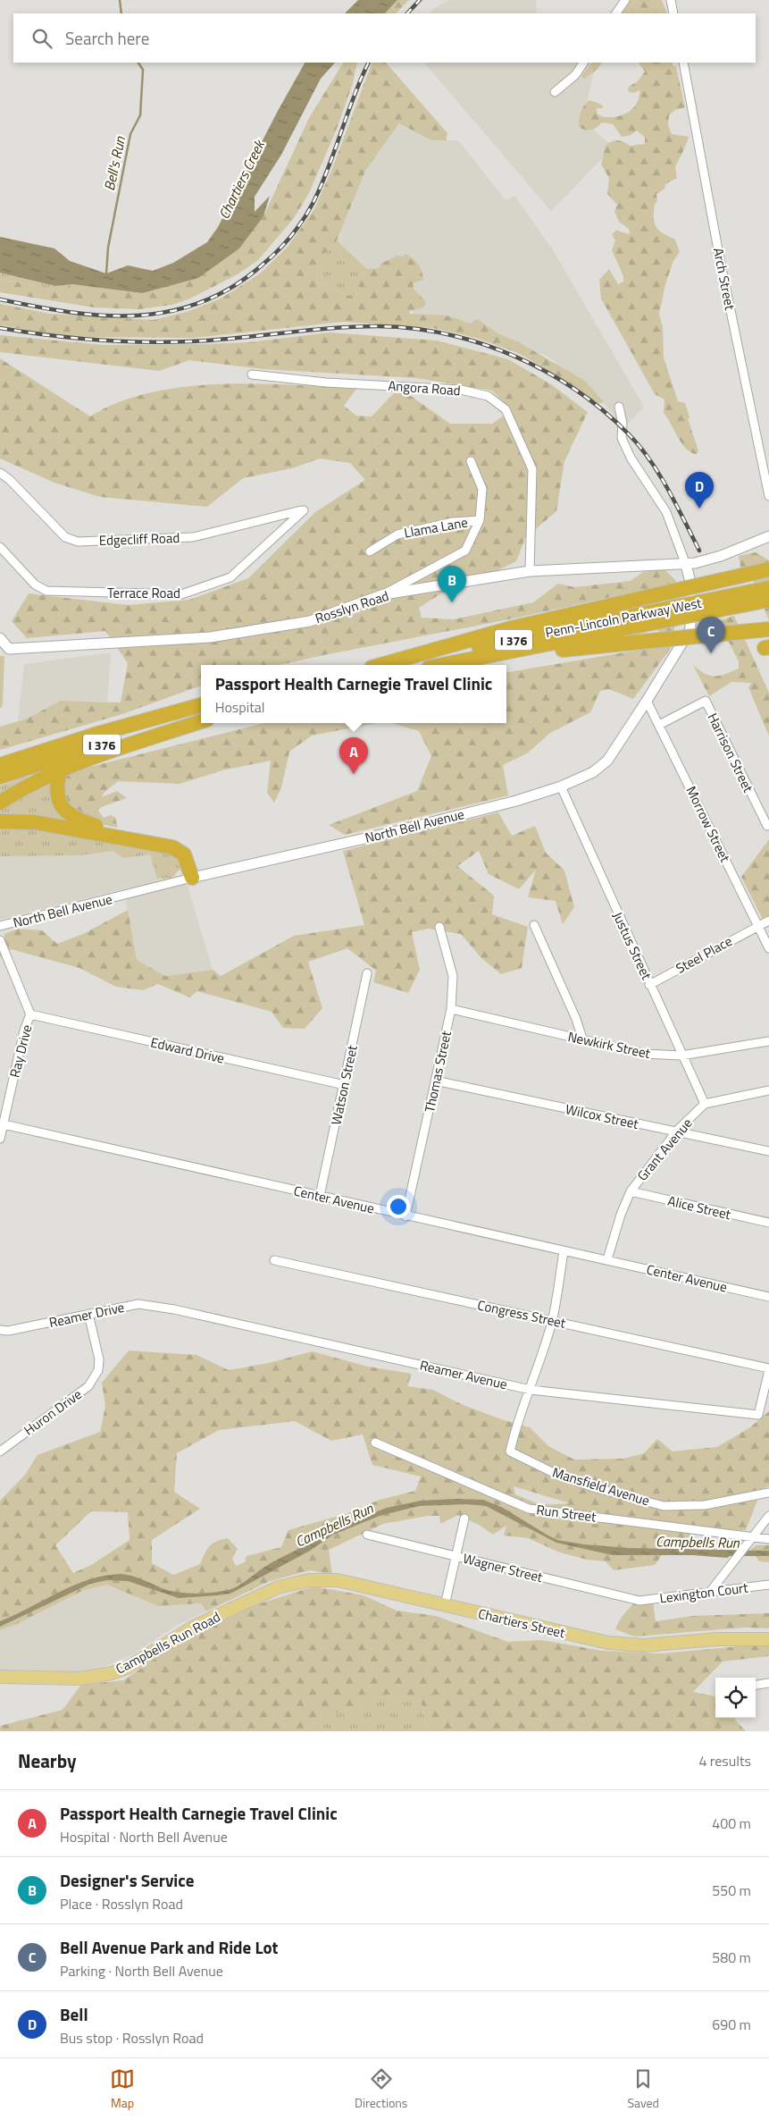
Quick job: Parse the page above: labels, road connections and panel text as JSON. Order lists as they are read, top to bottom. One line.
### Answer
{"streets":{"highway":["Penn-Lincoln Parkway West","I 376"],"main road":["Chartiers Street","Campbells Run Road"],"street":["Arch Street","Angora Road","Llama Lane","Edgecliff Road","Terrace Road","Rosslyn Road","Harrison Street","Morrow Street","North Bell Avenue","Justus Street","Steel Place","Newkirk Street","Edward Drive","Ray Drive","Thomas Street","Watson Street","Wilcox Street","Grant Avenue","Center Avenue","Alice Street","Congress Street","Reamer Drive","Reamer Avenue","Huron Drive","Mansfield Avenue","Run Street","Wagner Street","Lexington Court"]},"crossings":[["Angora Road","Rosslyn Road"],["Llama Lane","Rosslyn Road"],["Edgecliff Road","Terrace Road"],["Rosslyn Road","North Bell Avenue"],["Harrison Street","Morrow Street"],["Morrow Street","North Bell Avenue"],["Morrow Street","Steel Place"],["North Bell Avenue","Justus Street"],["Justus Street","Steel Place"],["Justus Street","Newkirk Street"],["Justus Street","Grant Avenue"],["Newkirk Street","Thomas Street"],["Edward Drive","Ray Drive"],["Edward Drive","Watson Street"],["Ray Drive","Center Avenue"],["Thomas Street","Wilcox Street"],["Thomas Street","Center Avenue"],["Watson Street","Center Avenue"],["Wilcox Street","Grant Avenue"],["Grant Avenue","Center Avenue"],["Grant Avenue","Alice Street"],["Center Avenue","Mansfield Avenue"],["Congress Street","Reamer Avenue"],["Congress Street","Mansfield Avenue"],["Reamer Drive","Reamer Avenue"],["Reamer Drive","Huron Drive"],["Reamer Avenue","Mansfield Avenue"],["Wagner Street","Lexington Court"],["Chartiers Street","Campbells Run Road"]],"water":["Bell's Run","Chartiers Creek","Campbells Run"],"page":{"search":"Search here","pins":["D","B","C","A"],"popup":["Passport Health Carnegie Travel Clinic","Hospital"],"heading":["Nearby","4 results"],"list":[{"mark":"A","name":"Passport Health Carnegie Travel Clinic","note":"Hospital · North Bell Avenue","value":"400 m"},{"mark":"B","name":"Designer's Service","note":"Place · Rosslyn Road","value":"550 m"},{"mark":"C","name":"Bell Avenue Park and Ride Lot","note":"Parking · North Bell Avenue","value":"580 m"},{"mark":"D","name":"Bell","note":"Bus stop · Rosslyn Road","value":"690 m"}],"nav":["Map","Directions","Saved"]}}
